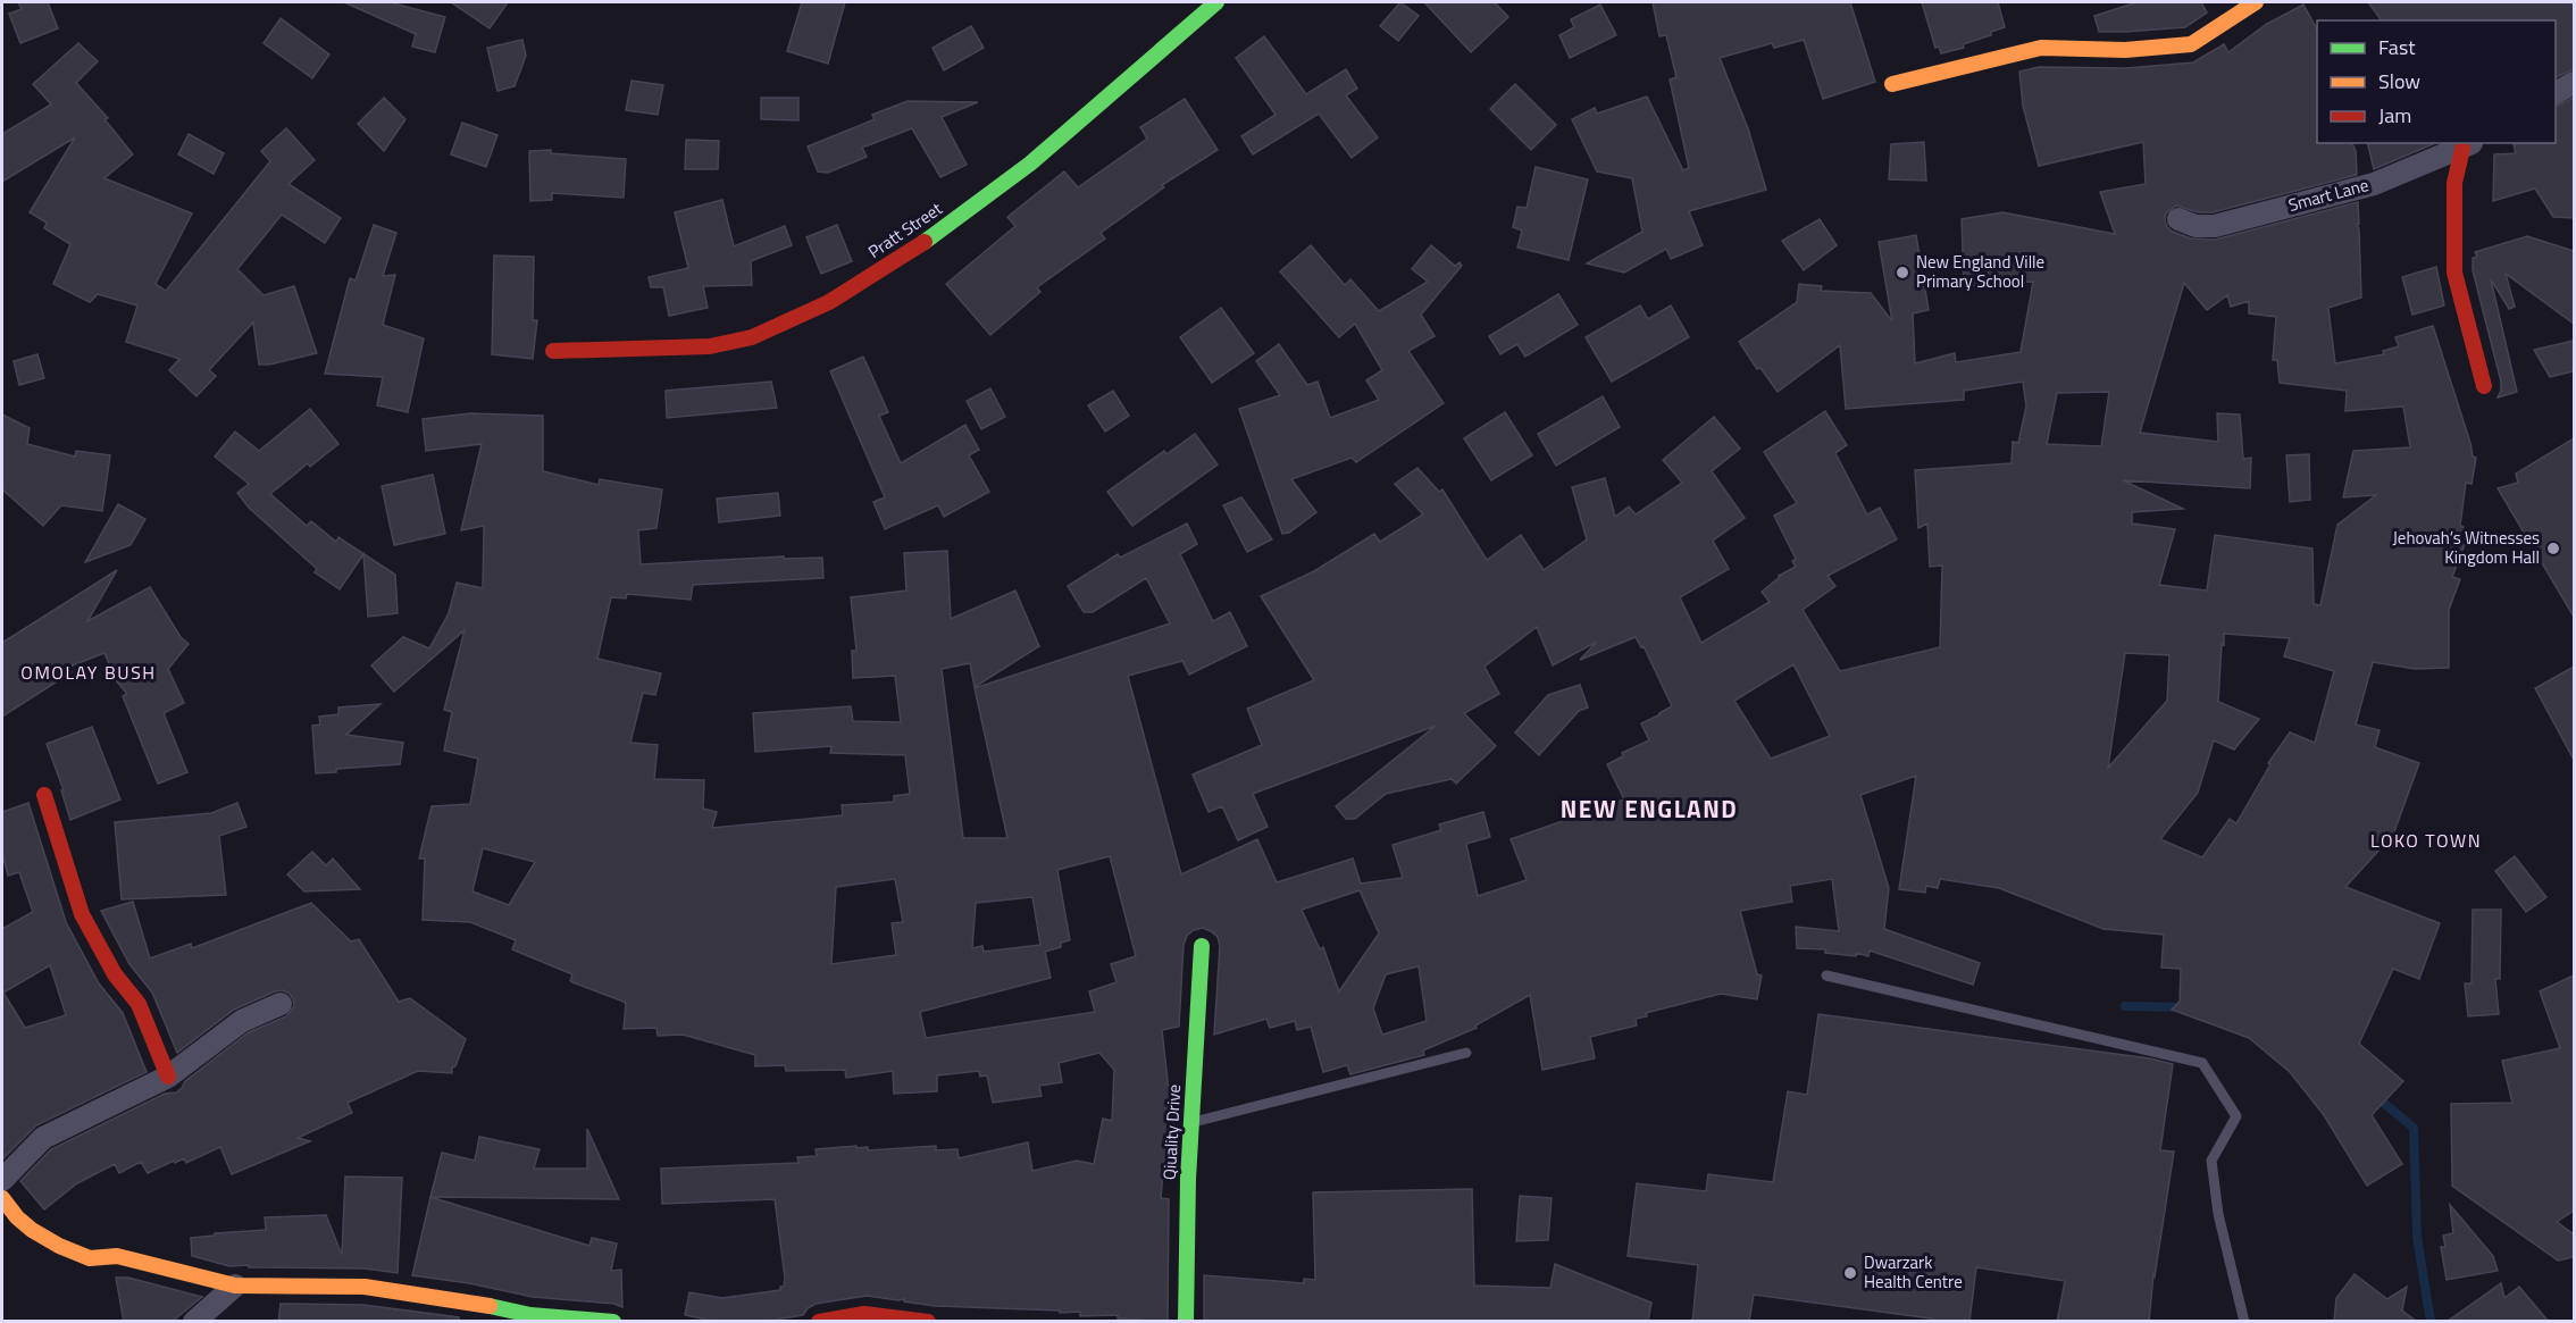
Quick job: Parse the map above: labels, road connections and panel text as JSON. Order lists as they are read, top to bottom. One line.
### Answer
{"streets":{"street":["Smart Lane","Pratt Street","Qiuality Drive"]},"districts":["OMOLAY BUSH","NEW ENGLAND","LOKO TOWN"],"places":["New England Ville Primary School","Jehovah’s Witnesses Kingdom Hall","Dwarzark Health Centre"],"legend":["Fast","Slow","Jam"]}
